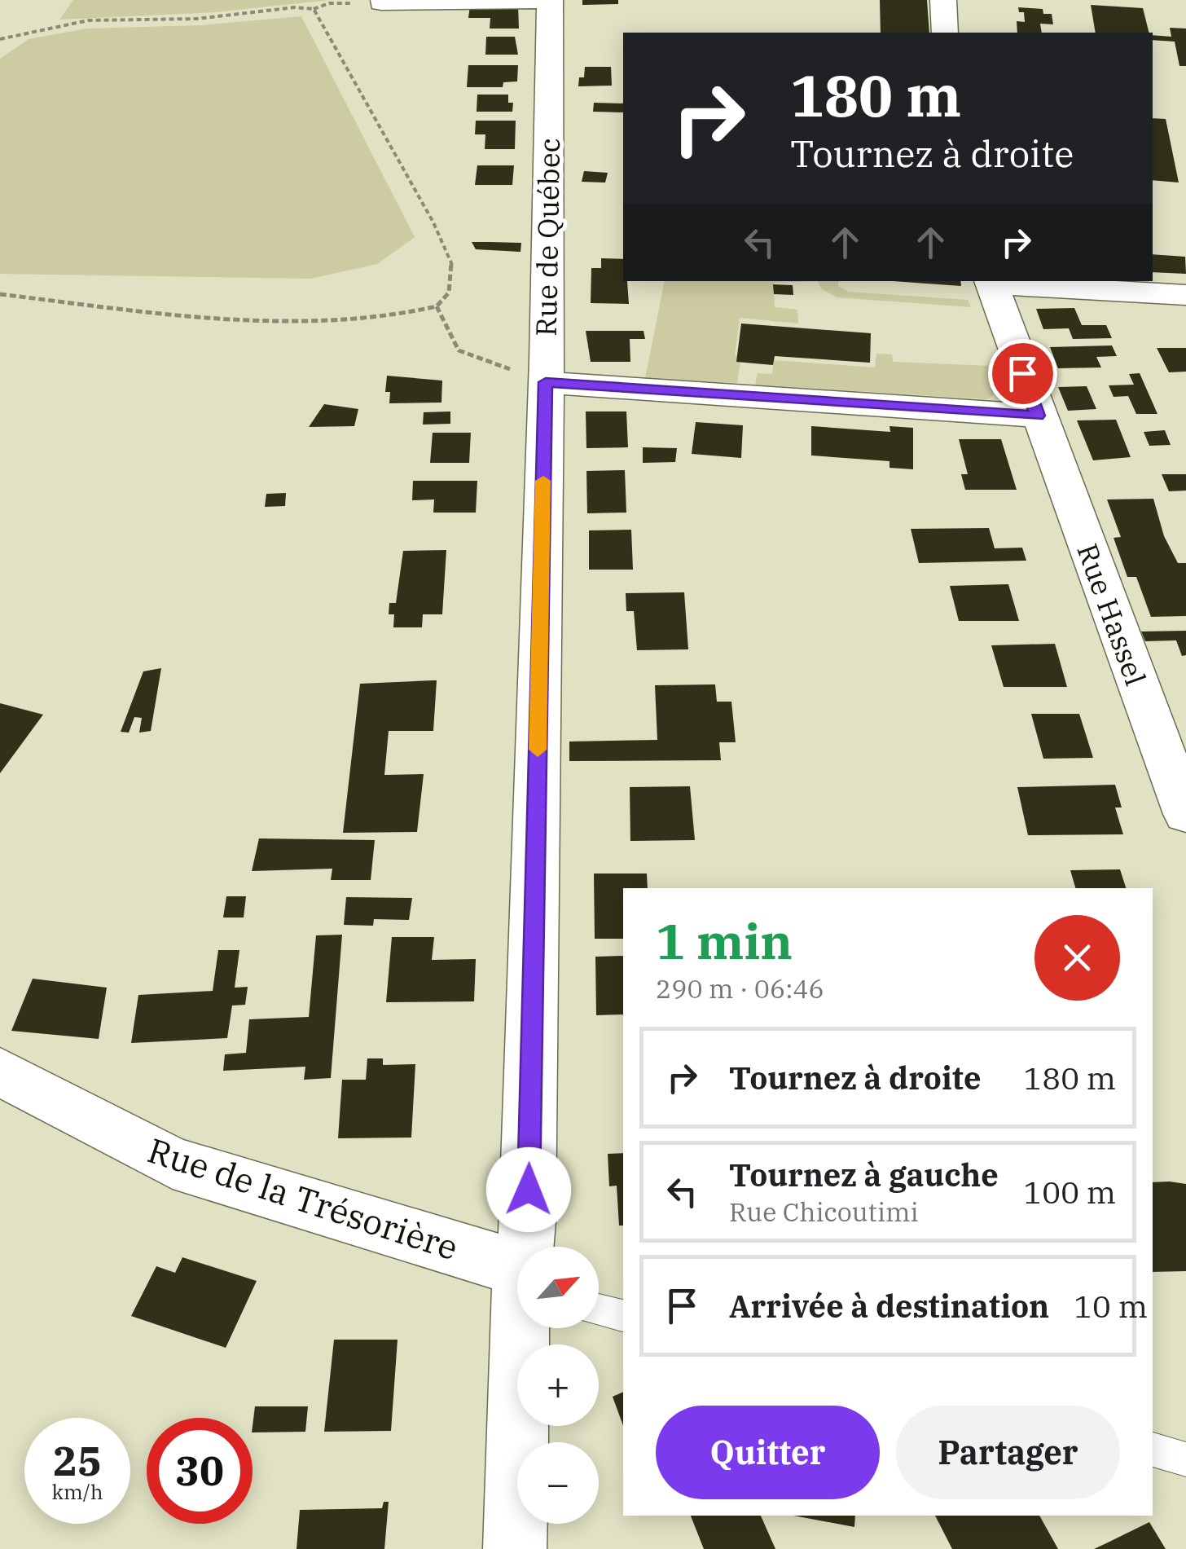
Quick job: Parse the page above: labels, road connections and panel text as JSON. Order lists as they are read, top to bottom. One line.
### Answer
{"streets":{"street":["Rue de Québec","Rue Hassel","Rue de la Trésorière"]},"north":"top right","page":{"turn":["180 m","Tournez à droite"],"heading":["1 min","290 m · 06:46"],"list":[{"name":"Tournez à droite","value":"180 m"},{"name":"Tournez à gauche","note":"Rue Chicoutimi","value":"100 m"},{"name":"Arrivée à destination","value":"10 m"}],"map_buttons":["+","−"],"buttons":["Quitter","Partager"],"speed":"25 km/h","limit":"30"}}
